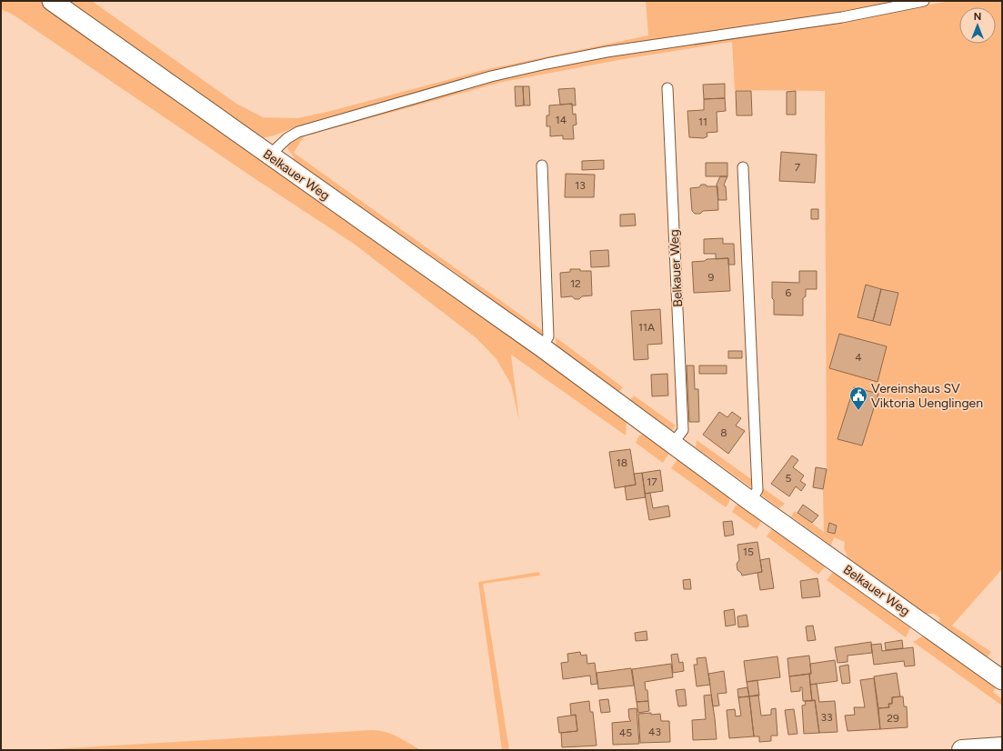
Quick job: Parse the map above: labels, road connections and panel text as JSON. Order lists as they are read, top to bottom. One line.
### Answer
{"streets":{"street":["Belkauer Weg"]},"places":{"public building":["Vereinshaus SV Viktoria Uenglingen"]},"house_numbers":["14","11","7","13","9","12","6","11A","4","8","18","5","17","15","33","29","43","45"],"north":"top"}
